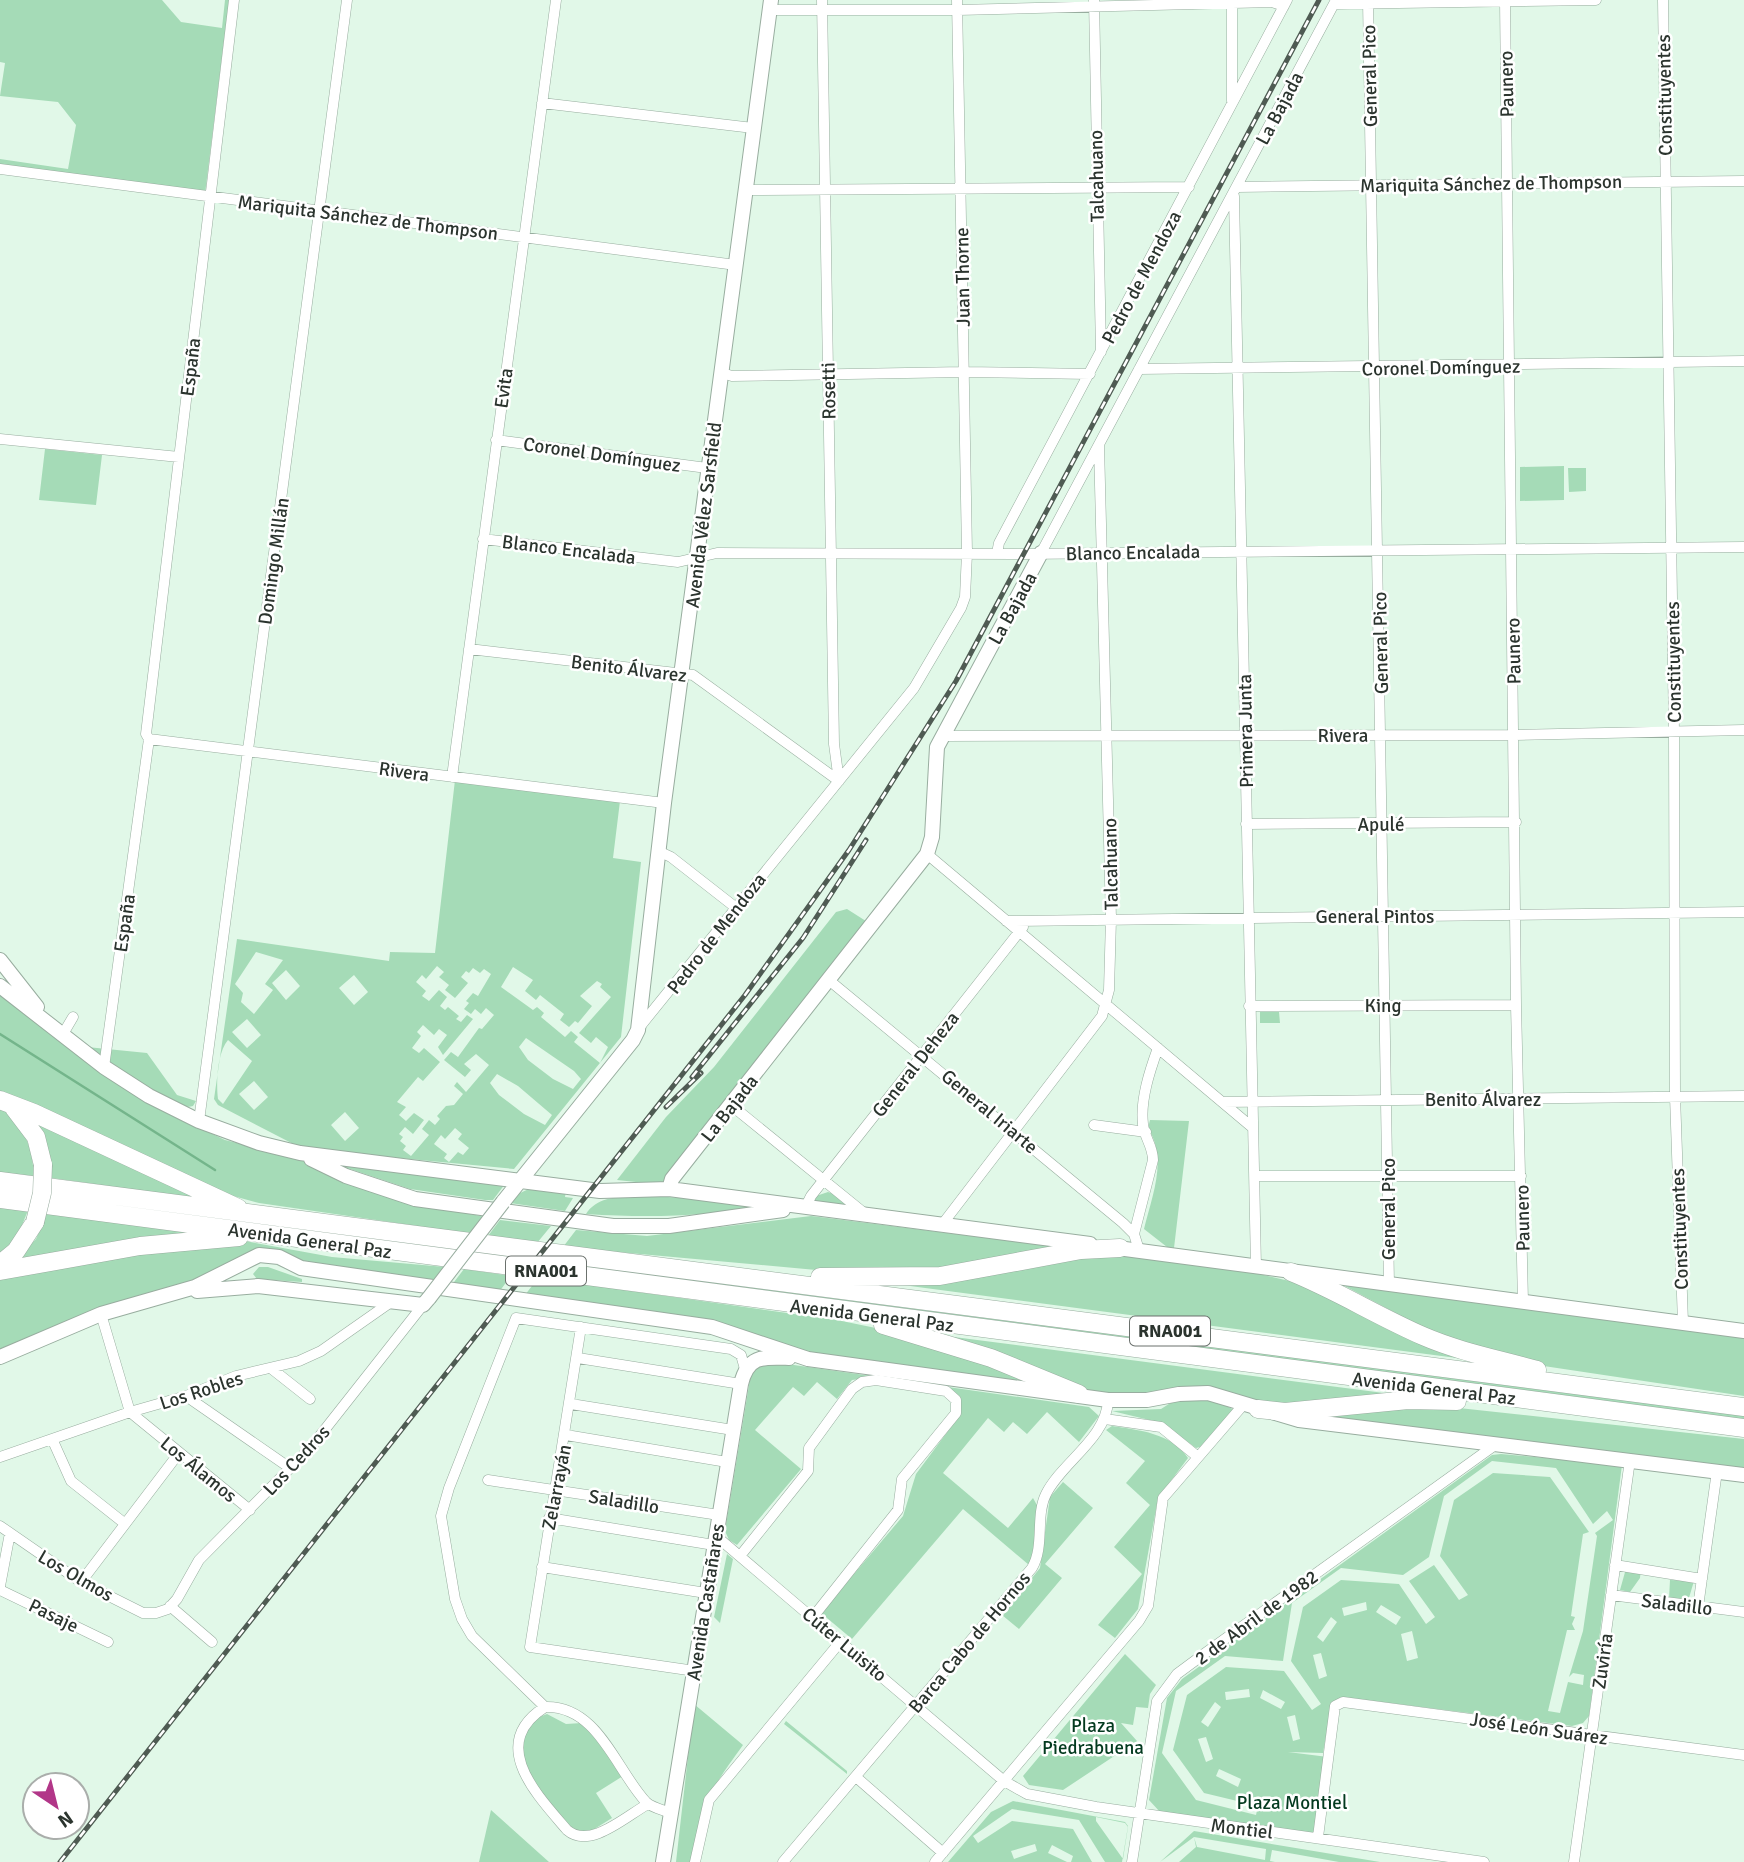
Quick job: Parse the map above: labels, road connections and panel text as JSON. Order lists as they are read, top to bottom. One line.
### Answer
{"streets":{"highway":["Avenida General Paz","RNA001"],"street":["General Pico","Paunero","Constituyentes","La Bajada","Talcahuano","Mariquita Sánchez de Thompson","Juan Thorne","Pedro de Mendoza","España","Coronel Domínguez","Evita","Rosetti","Avenida Vélez Sarsfield","Blanco Encalada","Domingo Millán","Benito Álvarez","Primera Junta","Rivera","Apulé","General Pintos","King","General Deheza","General Iriarte","Los Robles","Los Cedros","Los Álamos","Zelarrayán","Saladillo","Los Olmos","Avenida Castañares","Pasaje","2 de Abril de 1982","Barca Cabo de Hornos","Cúter Luisito","Zuviría","José León Suárez","Montiel"]},"crossings":[["General Pico","Mariquita Sánchez de Thompson"],["General Pico","Coronel Domínguez"],["General Pico","Blanco Encalada"],["General Pico","Benito Álvarez"],["General Pico","Rivera"],["General Pico","Apulé"],["General Pico","General Pintos"],["General Pico","King"],["Paunero","Mariquita Sánchez de Thompson"],["Paunero","Coronel Domínguez"],["Paunero","Blanco Encalada"],["Paunero","Benito Álvarez"],["Paunero","Rivera"],["Paunero","Apulé"],["Paunero","General Pintos"],["Paunero","King"],["Constituyentes","Mariquita Sánchez de Thompson"],["Constituyentes","Coronel Domínguez"],["Constituyentes","Blanco Encalada"],["Constituyentes","Benito Álvarez"],["Constituyentes","Rivera"],["Constituyentes","General Pintos"],["La Bajada","Talcahuano"],["La Bajada","Mariquita Sánchez de Thompson"],["La Bajada","Coronel Domínguez"],["La Bajada","Blanco Encalada"],["La Bajada","Primera Junta"],["La Bajada","Rivera"],["La Bajada","General Iriarte"],["Talcahuano","Pedro de Mendoza"],["Talcahuano","Blanco Encalada"],["Talcahuano","Rivera"],["Talcahuano","General Pintos"],["Talcahuano","General Iriarte"],["Mariquita Sánchez de Thompson","España"],["Mariquita Sánchez de Thompson","Evita"],["Mariquita Sánchez de Thompson","Avenida Vélez Sarsfield"],["Mariquita Sánchez de Thompson","Domingo Millán"],["Mariquita Sánchez de Thompson","Primera Junta"],["Juan Thorne","Pedro de Mendoza"],["Juan Thorne","Blanco Encalada"],["Pedro de Mendoza","Rosetti"],["Pedro de Mendoza","Avenida Vélez Sarsfield"],["Pedro de Mendoza","Blanco Encalada"],["Pedro de Mendoza","Benito Álvarez"],["Pedro de Mendoza","Avenida General Paz"],["Pedro de Mendoza","Los Cedros"],["España","Rivera"],["Coronel Domínguez","Evita"],["Coronel Domínguez","Avenida Vélez Sarsfield"],["Coronel Domínguez","Primera Junta"],["Evita","Blanco Encalada"],["Evita","Benito Álvarez"],["Evita","Rivera"],["Rosetti","Blanco Encalada"],["Rosetti","Benito Álvarez"],["Avenida Vélez Sarsfield","Blanco Encalada"],["Avenida Vélez Sarsfield","Benito Álvarez"],["Avenida Vélez Sarsfield","Rivera"],["Blanco Encalada","Primera Junta"],["Domingo Millán","Rivera"],["Benito Álvarez","Primera Junta"],["Primera Junta","Rivera"],["Primera Junta","Apulé"],["Primera Junta","General Pintos"],["Primera Junta","King"],["General Pintos","General Deheza"],["General Deheza","General Iriarte"],["Avenida General Paz","Los Robles"],["Avenida General Paz","Los Cedros"],["Avenida General Paz","Avenida Castañares"],["Avenida General Paz","2 de Abril de 1982"],["Avenida General Paz","Barca Cabo de Hornos"],["Avenida General Paz","Zuviría"],["Los Robles","Los Álamos"],["Los Cedros","Los Álamos"],["Los Cedros","Los Olmos"],["Zelarrayán","Saladillo"],["Zelarrayán","Avenida Castañares"],["Saladillo","Avenida Castañares"],["Saladillo","Zuviría"],["Avenida Castañares","Cúter Luisito"],["2 de Abril de 1982","Montiel"],["Barca Cabo de Hornos","Cúter Luisito"],["Cúter Luisito","Montiel"],["Zuviría","José León Suárez"],["José León Suárez","Montiel"]],"parks":["Plaza Piedrabuena","Plaza Montiel"],"north":"bottom right"}
